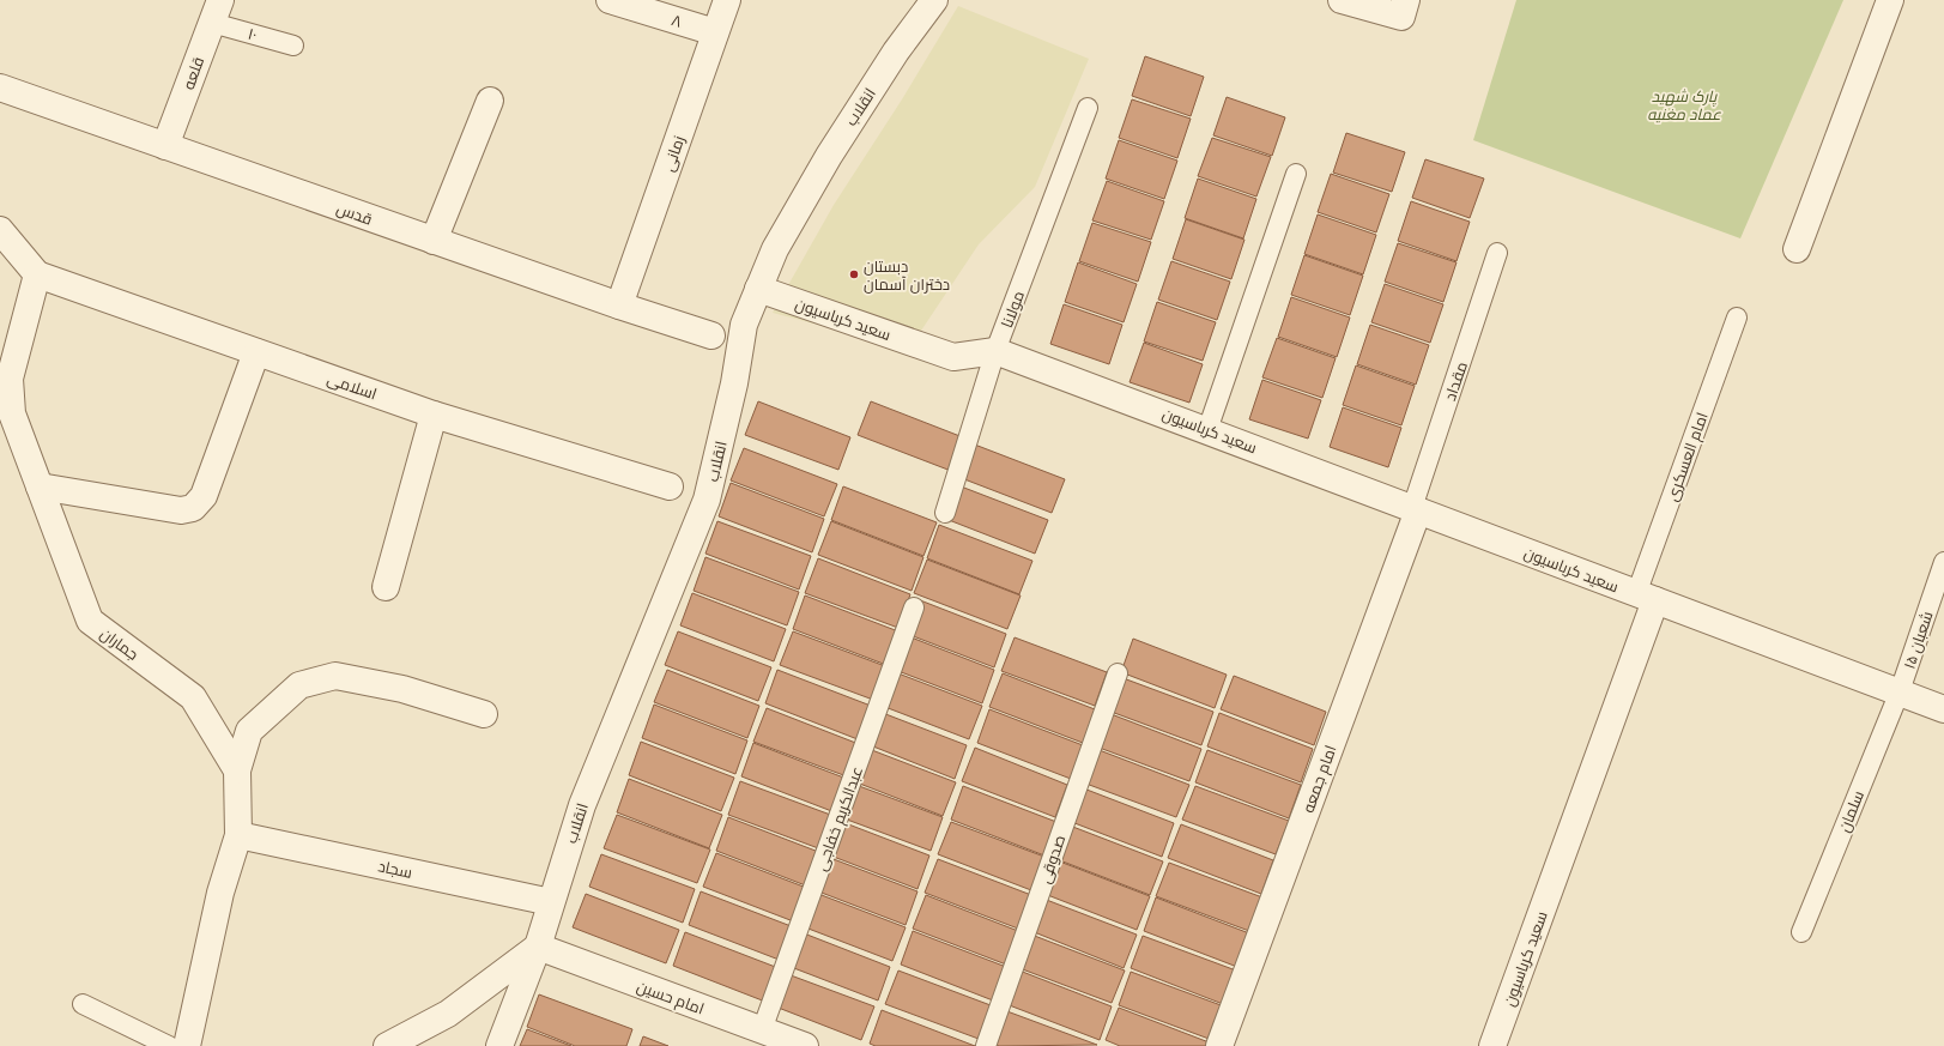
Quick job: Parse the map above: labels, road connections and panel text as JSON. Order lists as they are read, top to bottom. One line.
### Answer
{"streets":{"street":["۸","قلعه","انقلاب","زمانی","قدس","سعید کرباسیون","اسلامی","جماران","امام جمعه","سجاد","امام حسین"],"lane":["۱۰","مولانا","مقداد","امام العسکری","۱۵ شعبان","سلمان","عبدالکریم خفاجی","صدوقی"]},"crossings":[["۸","زمانی"],["۱۰","قلعه"],["قلعه","قدس"],["انقلاب","سعید کرباسیون"],["انقلاب","سجاد"],["انقلاب","امام حسین"],["زمانی","قدس"],["مولانا","سعید کرباسیون"],["سعید کرباسیون","مقداد"],["سعید کرباسیون","امام العسکری"],["سعید کرباسیون","۱۵ شعبان"],["سعید کرباسیون","امام جمعه"],["سعید کرباسیون","سلمان"],["مقداد","امام جمعه"],["اسلامی","جماران"],["۱۵ شعبان","سلمان"],["عبدالکریم خفاجی","امام حسین"]],"parks":["پارک شهید عماد مغنیه"],"places":["دبستان دختران آسمان"]}
